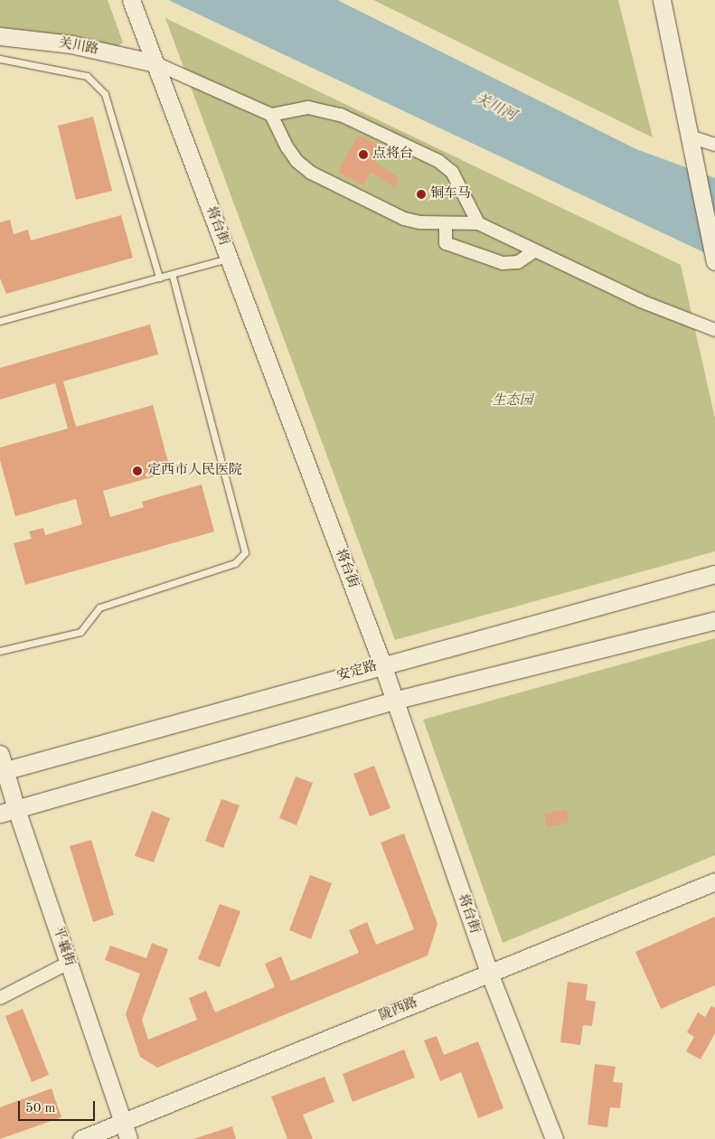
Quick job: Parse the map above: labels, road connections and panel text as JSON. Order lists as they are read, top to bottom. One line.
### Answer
{"streets":{"street":["关川路","将台街","安定路","平襄街","陇西路"]},"crossings":[["关川路","将台街"],["将台街","安定路"],["将台街","陇西路"],["安定路","平襄街"],["平襄街","陇西路"]],"water":["关川河"],"parks":["生态园"],"places":["点将台","铜车马","定西市人民医院"],"scale_bar":"50 m"}
